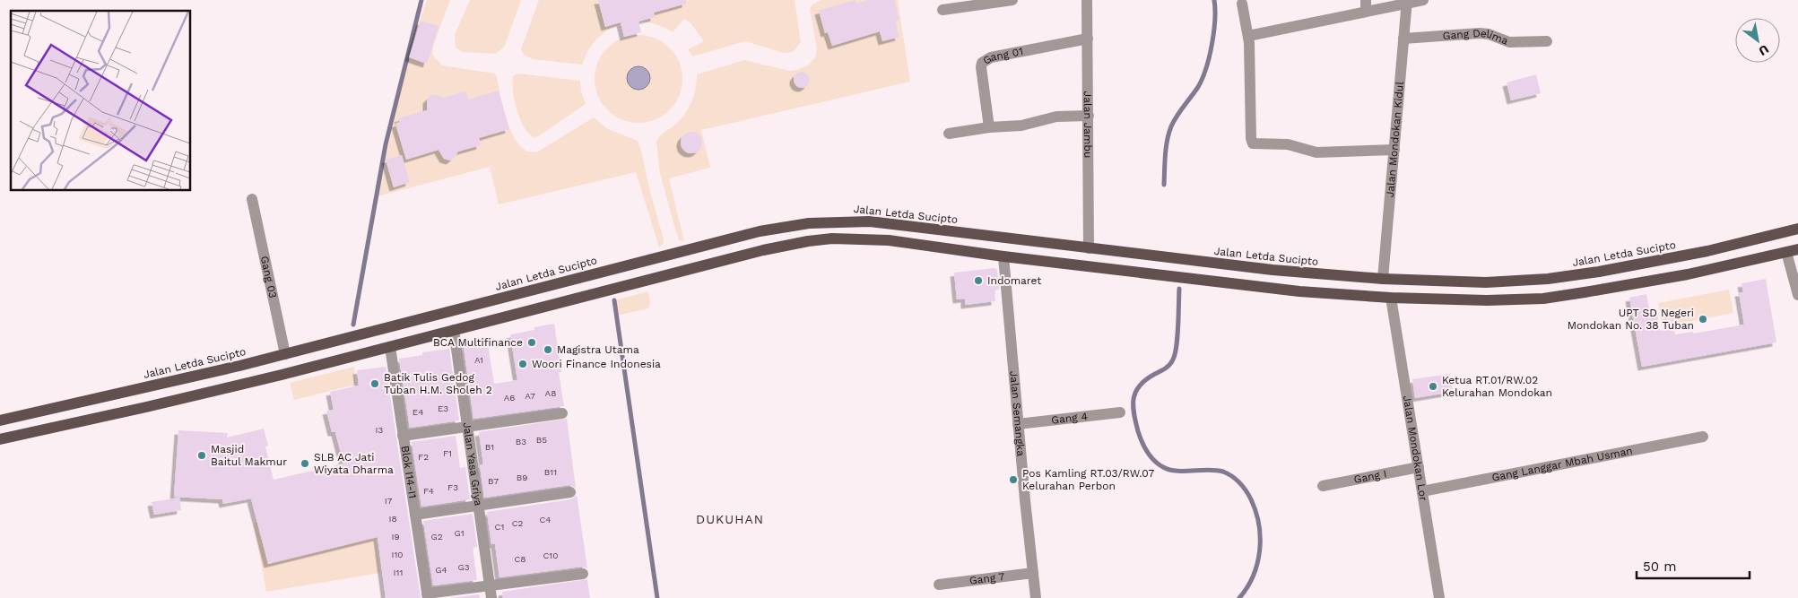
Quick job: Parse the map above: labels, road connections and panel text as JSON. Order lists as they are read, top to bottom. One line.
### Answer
{"streets":{"main road":["Jalan Letda Sucipto"],"street":["Gang Delima","Gang 01","Jalan Jambu","Jalan Mondokan Kidul","Gang 03","Jalan Semangka","Gang 4","Jalan Mondokan Lor","Gang Langgar Mbah Usman","Jalan Yasa Griya","Blok I14-I1","Gang I","Gang 7"]},"crossings":[["Gang Delima","Jalan Mondokan Kidul"],["Gang 01","Jalan Jambu"],["Jalan Jambu","Jalan Letda Sucipto"],["Jalan Mondokan Kidul","Jalan Letda Sucipto"],["Jalan Letda Sucipto","Gang 03"],["Jalan Semangka","Gang 4"],["Jalan Semangka","Gang 7"],["Jalan Mondokan Lor","Gang Langgar Mbah Usman"],["Jalan Mondokan Lor","Gang I"]],"districts":["DUKUHAN"],"places":["Indomaret","UPT SD Negeri Mondokan No. 38 Tuban","BCA Multifinance","Magistra Utama","Woori Finance Indonesia","Batik Tulis Gedog Tuban H.M. Sholeh 2","Ketua RT.01/RW.02 Kelurahan Mondokan","Masjid Baitul Makmur","SLB AC Jati Wiyata Dharma","Pos Kamling RT.03/RW.07 Kelurahan Perbon"],"house_numbers":["A1","A8","A7","A6","E3","E4","I3","B5","B3","B1","F1","F2","B11","B9","B7","F3","F4","I7","I8","C4","C2","C1","G1","I9","G2","I10","C10","C8","G3","G4","I11"],"scale_bar":"50 m","north":"bottom right"}
